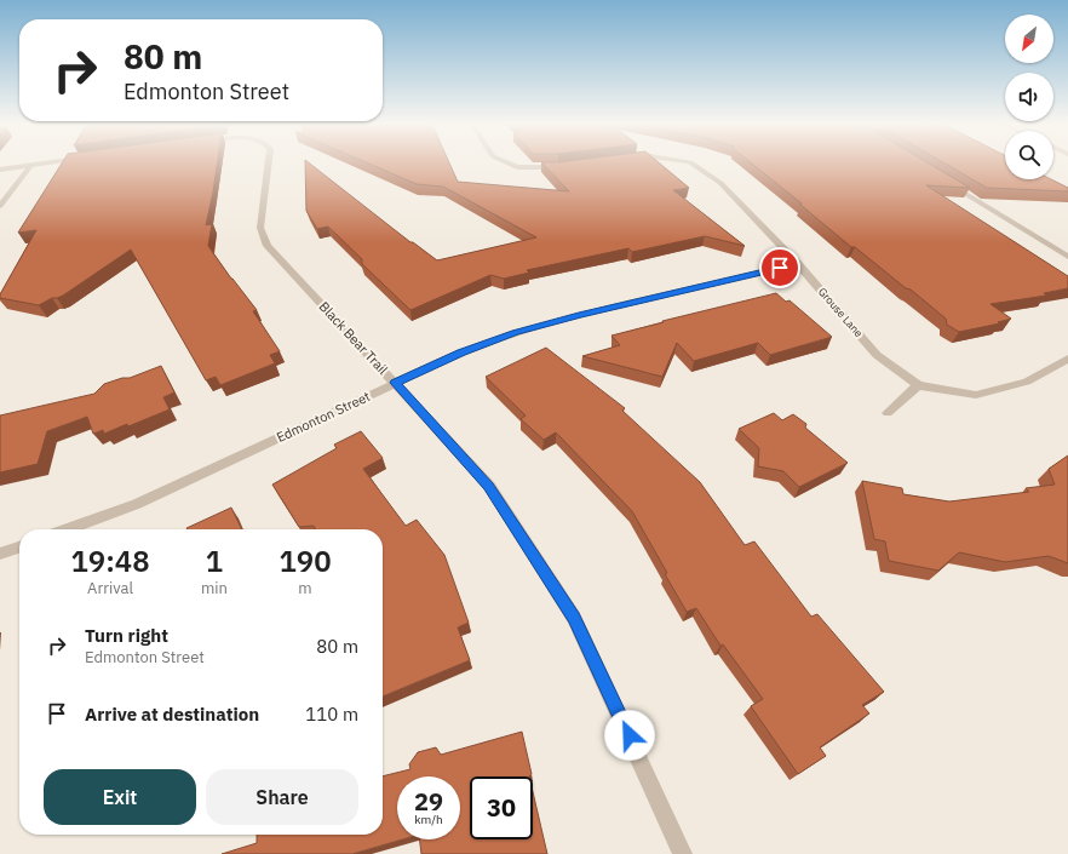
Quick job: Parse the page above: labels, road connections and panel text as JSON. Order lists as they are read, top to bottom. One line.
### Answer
{"streets":{"street":["Grouse Lane","Black Bear Trail","Edmonton Street"]},"crossings":[["Grouse Lane","Edmonton Street"],["Black Bear Trail","Edmonton Street"]],"north":"bottom left","page":{"turn":["80 m","Edmonton Street"],"eta":["19:48","Arrival","1","min","190","m"],"list":[{"name":"Turn right","note":"Edmonton Street","value":"80 m"},{"name":"Arrive at destination","value":"110 m"}],"buttons":["Exit","Share"],"speed":"29 km/h","limit":"30"}}
